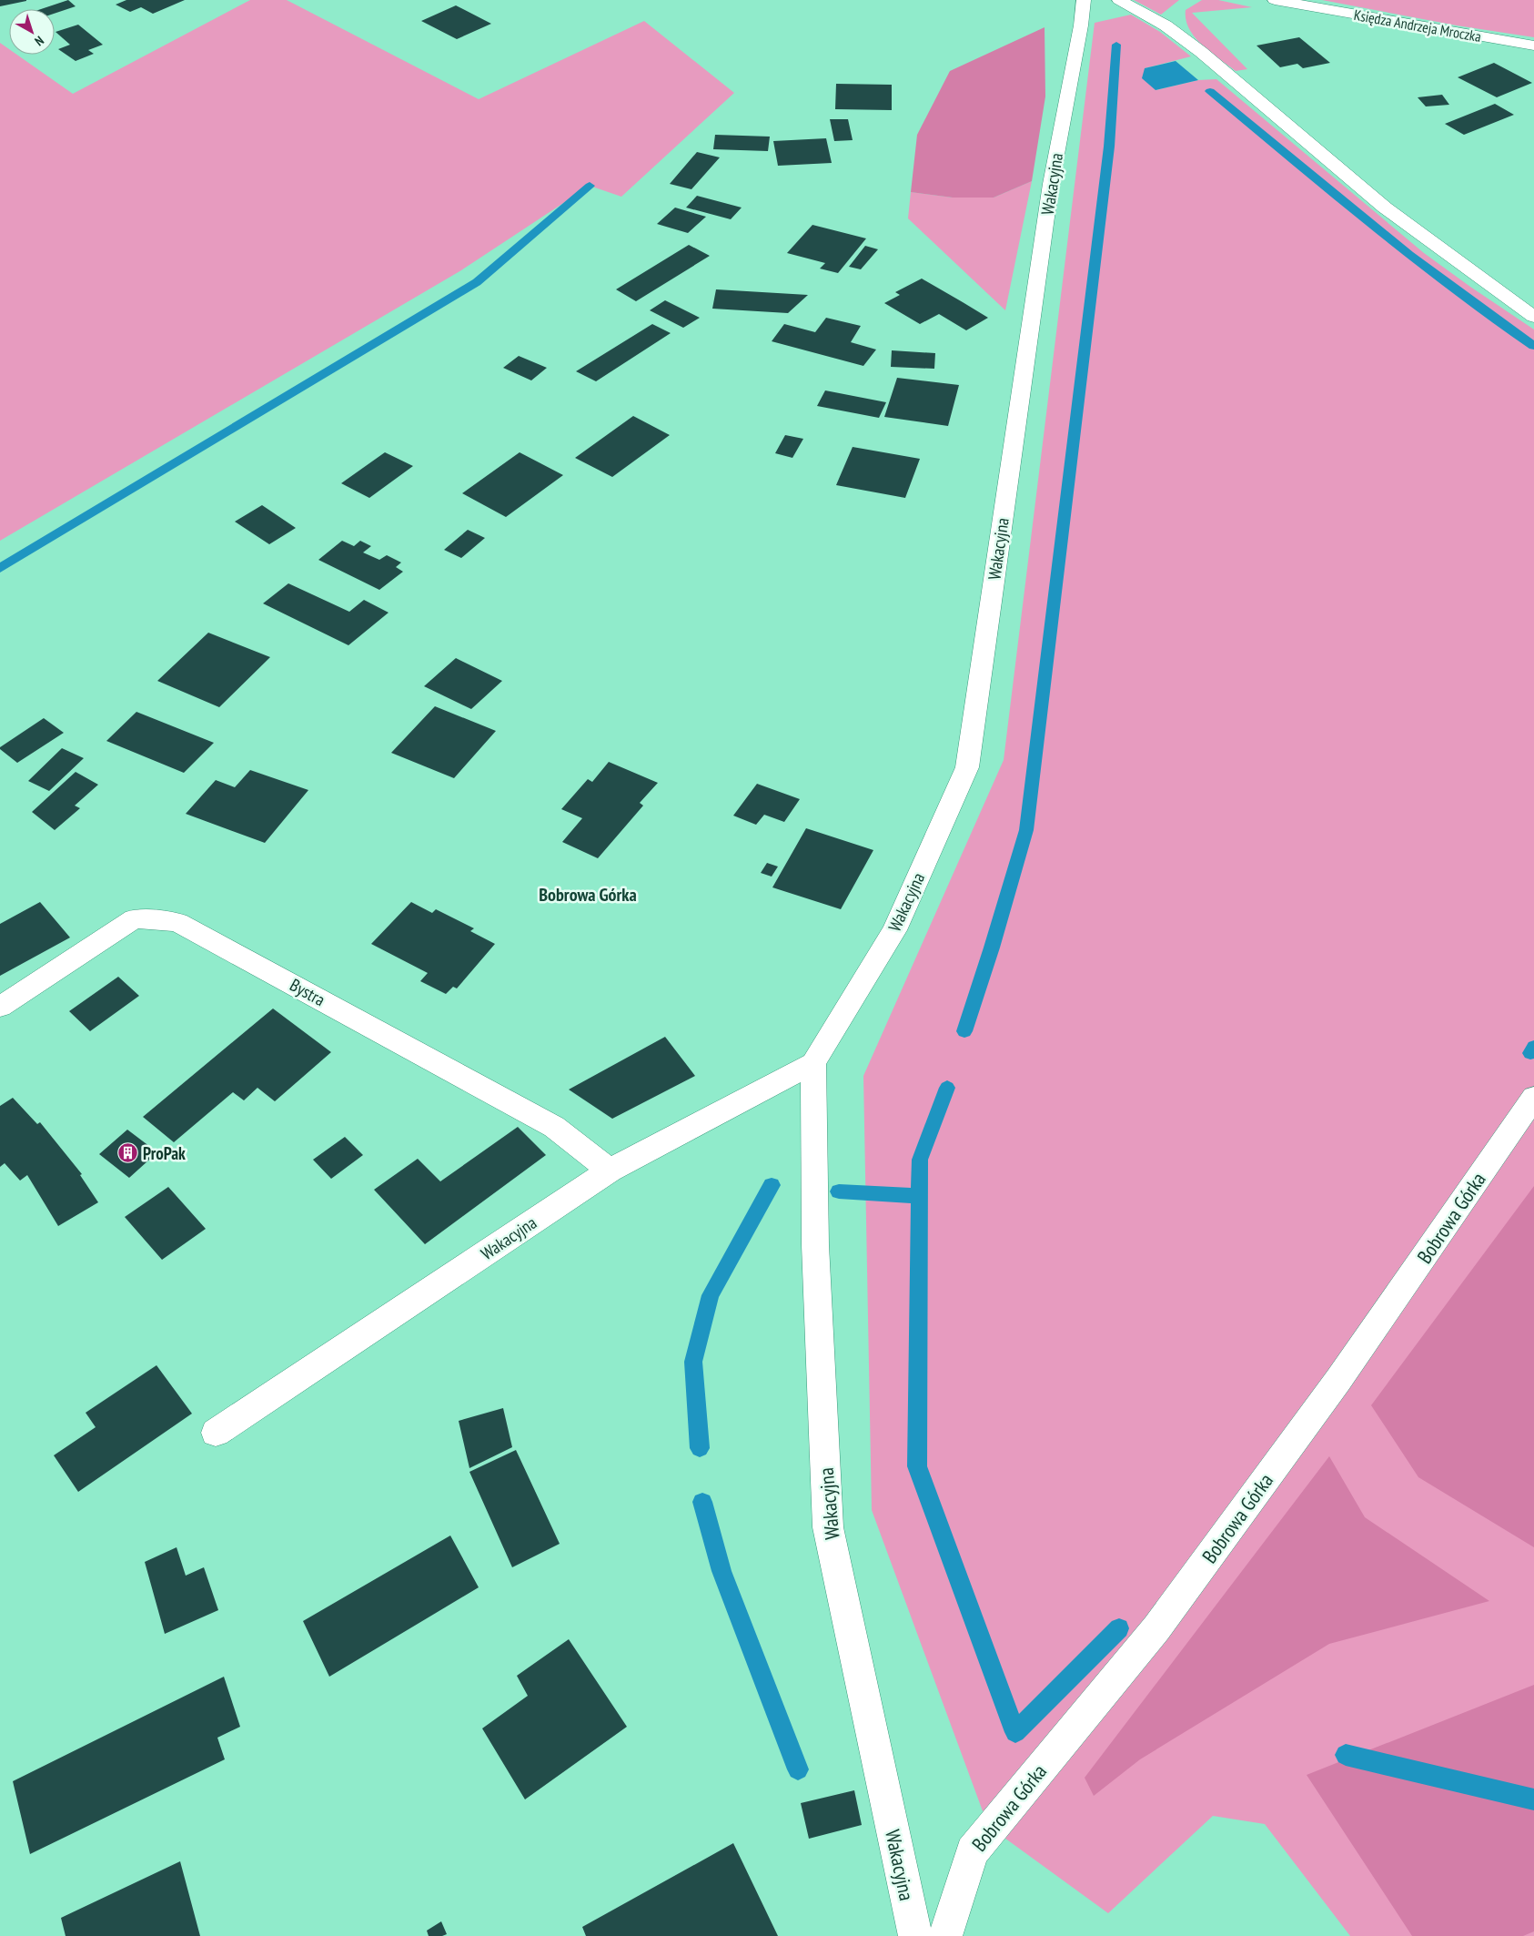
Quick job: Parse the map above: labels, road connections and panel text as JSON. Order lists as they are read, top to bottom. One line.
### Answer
{"streets":{"street":["Księdza Andrzeja Mroczka","Wakacyjna","Bystra","Bobrowa Górka"]},"crossings":[["Wakacyjna","Bystra"]],"districts":["Bobrowa Górka"],"places":{"building":["ProPak"]},"north":"bottom right"}
